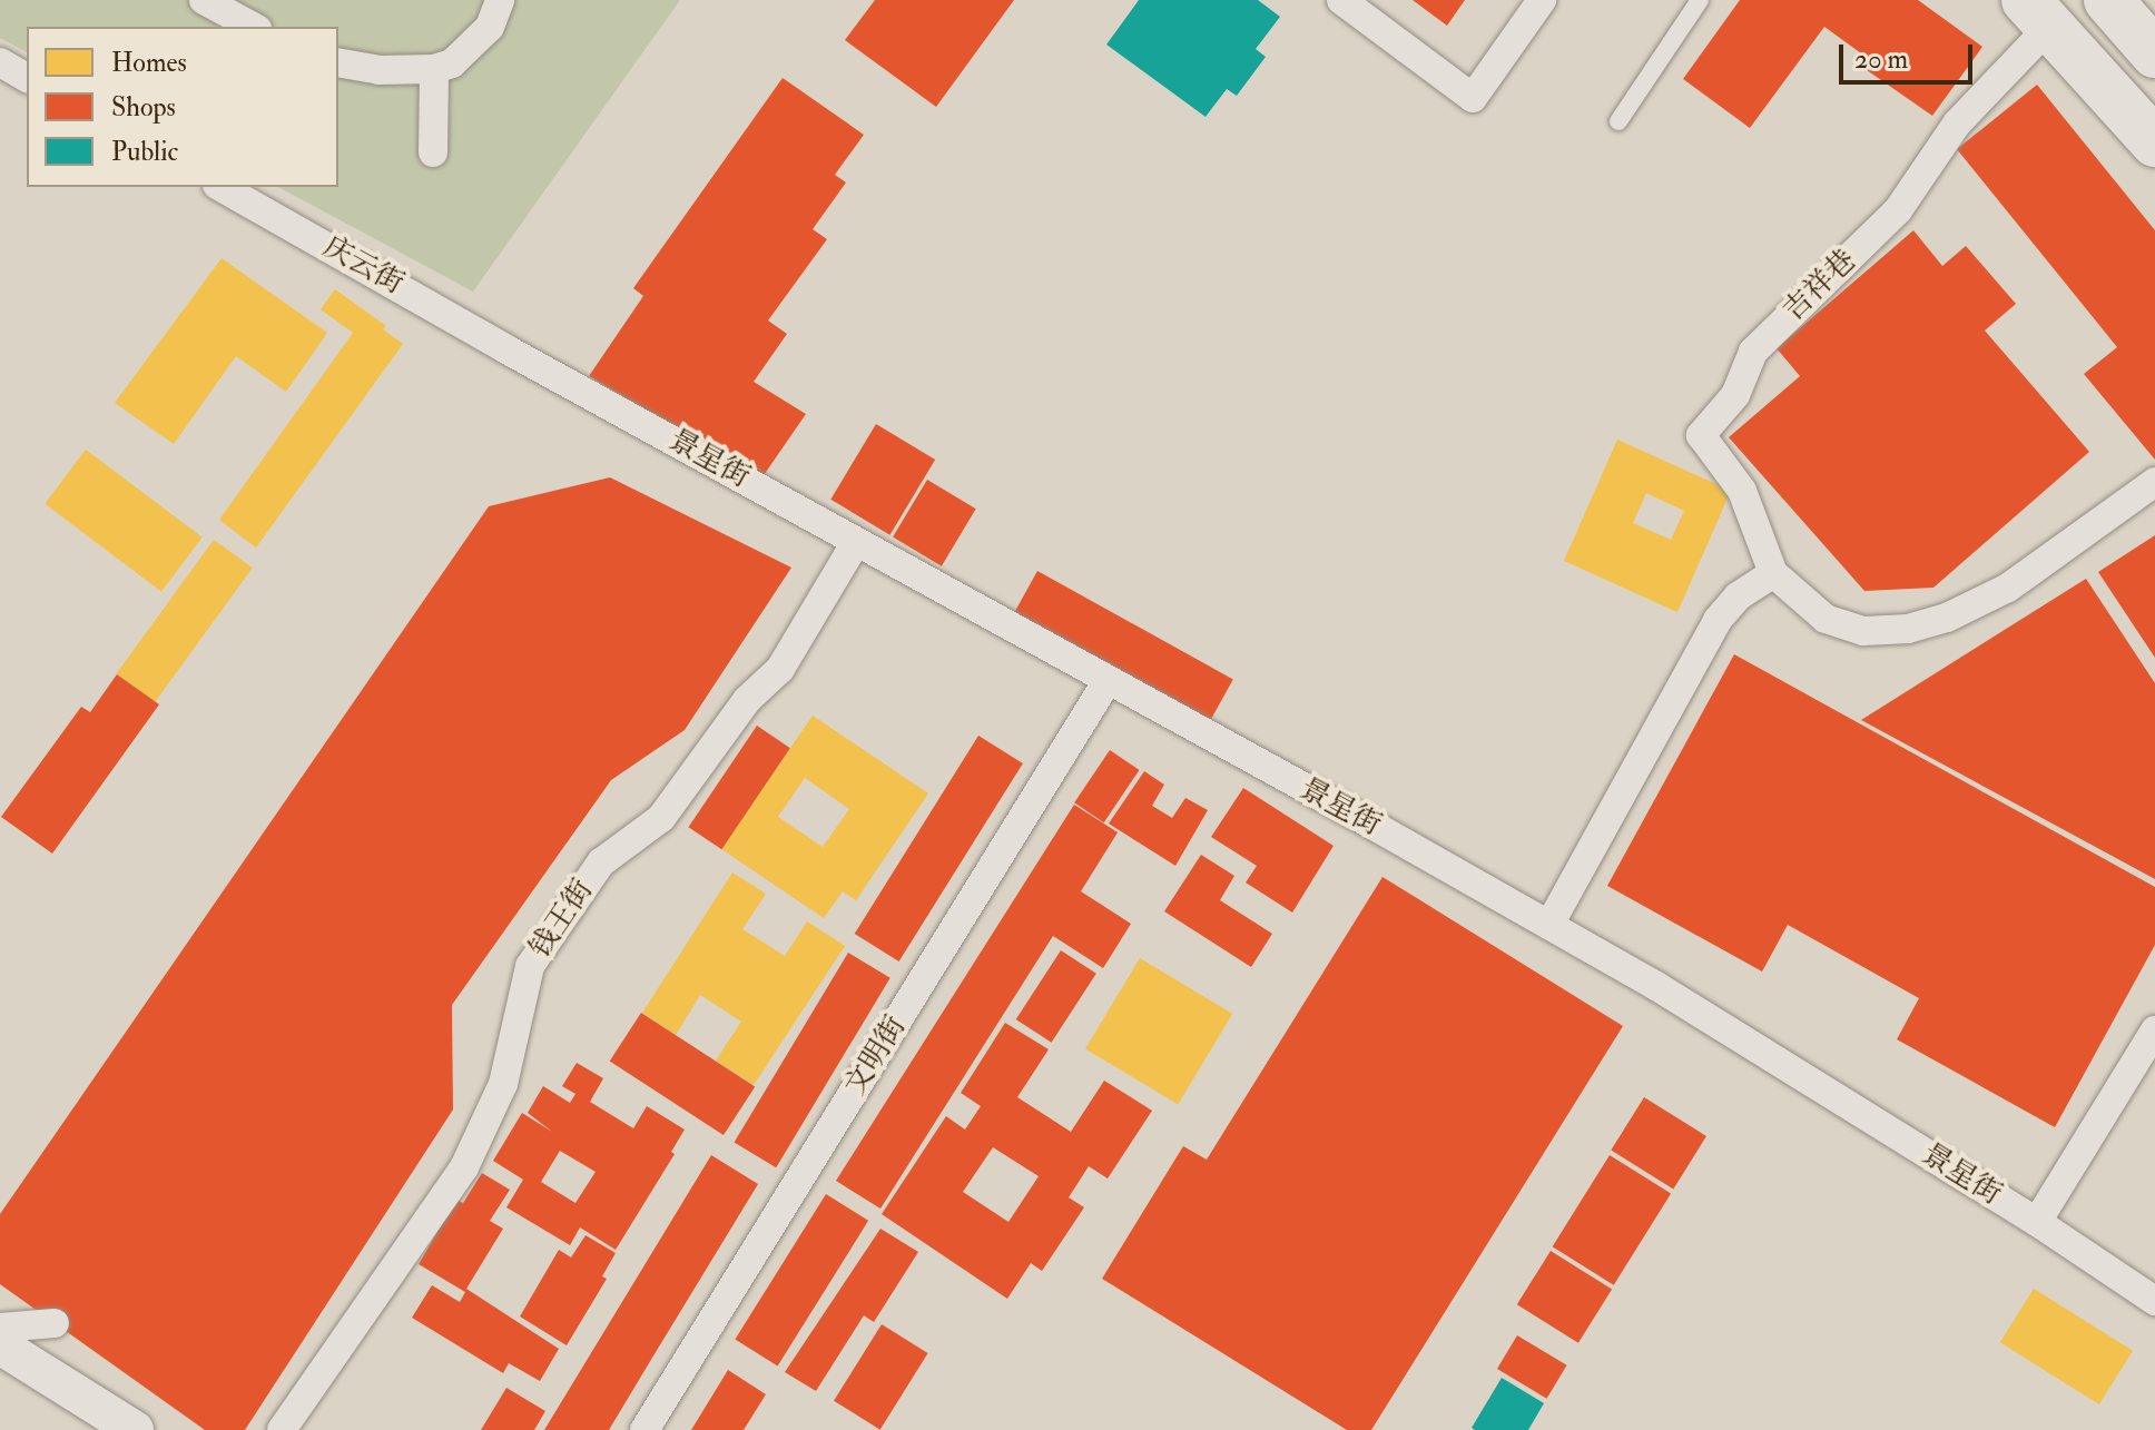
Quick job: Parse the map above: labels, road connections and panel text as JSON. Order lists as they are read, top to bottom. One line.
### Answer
{"streets":{"street":["庆云街","吉祥巷","景星街","钱王街","文明街"]},"crossings":[["庆云街","景星街"],["景星街","钱王街"],["景星街","文明街"]],"legend":["Homes","Shops","Public"],"scale_bar":"20 m"}
